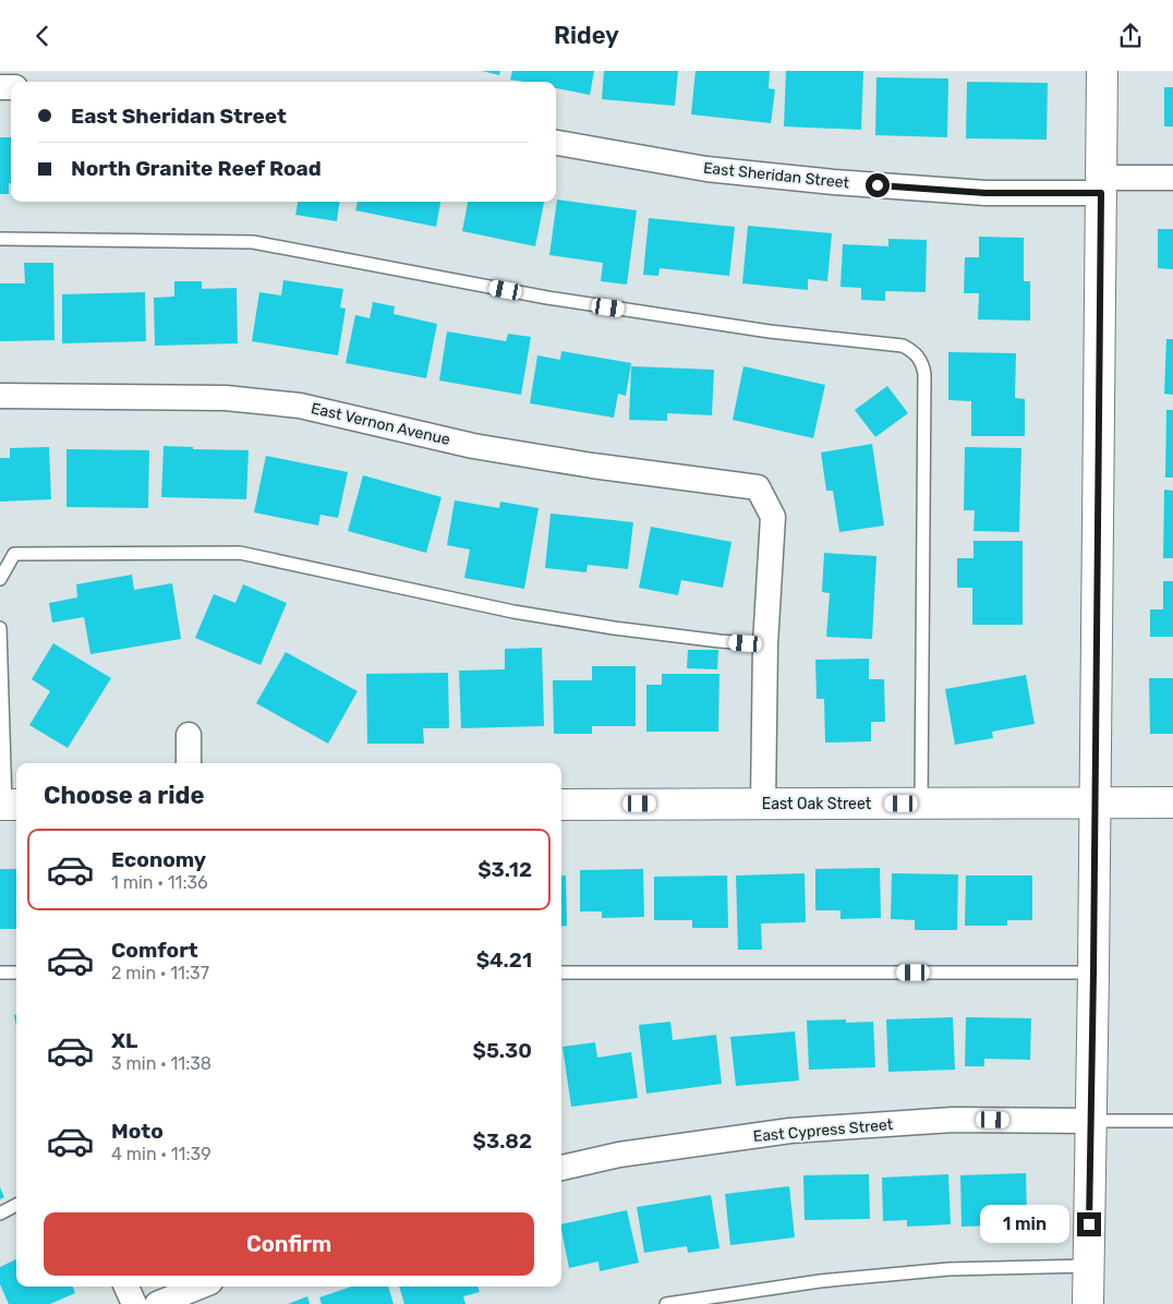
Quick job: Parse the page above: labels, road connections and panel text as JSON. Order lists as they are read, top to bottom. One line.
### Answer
{"streets":{"street":["East Sheridan Street","East Vernon Avenue","East Oak Street","East Cypress Street"]},"page":{"header":"Ridey","banner":["East Sheridan Street","North Granite Reef Road"],"heading":"Choose a ride","list":[{"name":"Economy","note":"1 min · 11:36","value":"$3.12"},{"name":"Comfort","note":"2 min · 11:37","value":"$4.21"},{"name":"XL","note":"3 min · 11:38","value":"$5.30"},{"name":"Moto","note":"4 min · 11:39","value":"$3.82"}],"buttons":"Confirm","bubble":"1 min"}}
